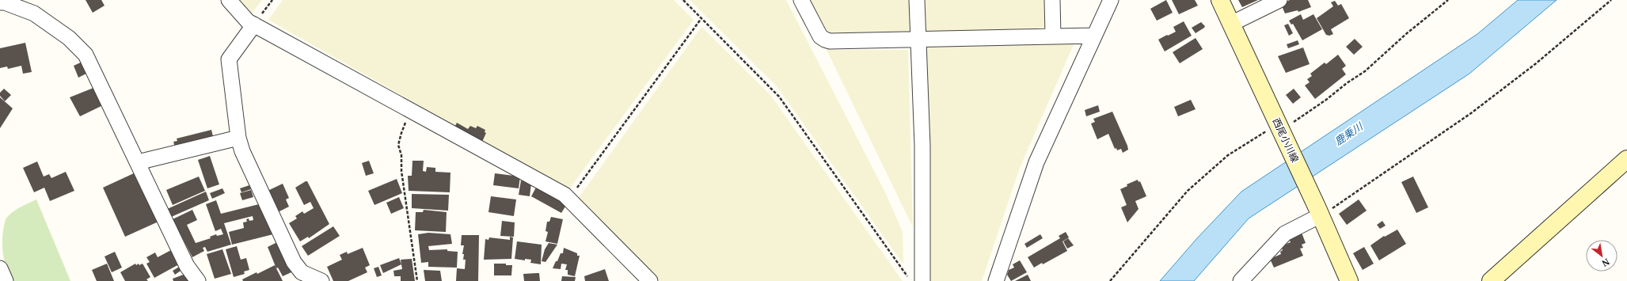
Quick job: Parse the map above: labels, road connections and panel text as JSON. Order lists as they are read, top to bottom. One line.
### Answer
{"streets":{"main road":["西尾小川線"]},"water":["鹿乗川"],"north":"bottom right"}
